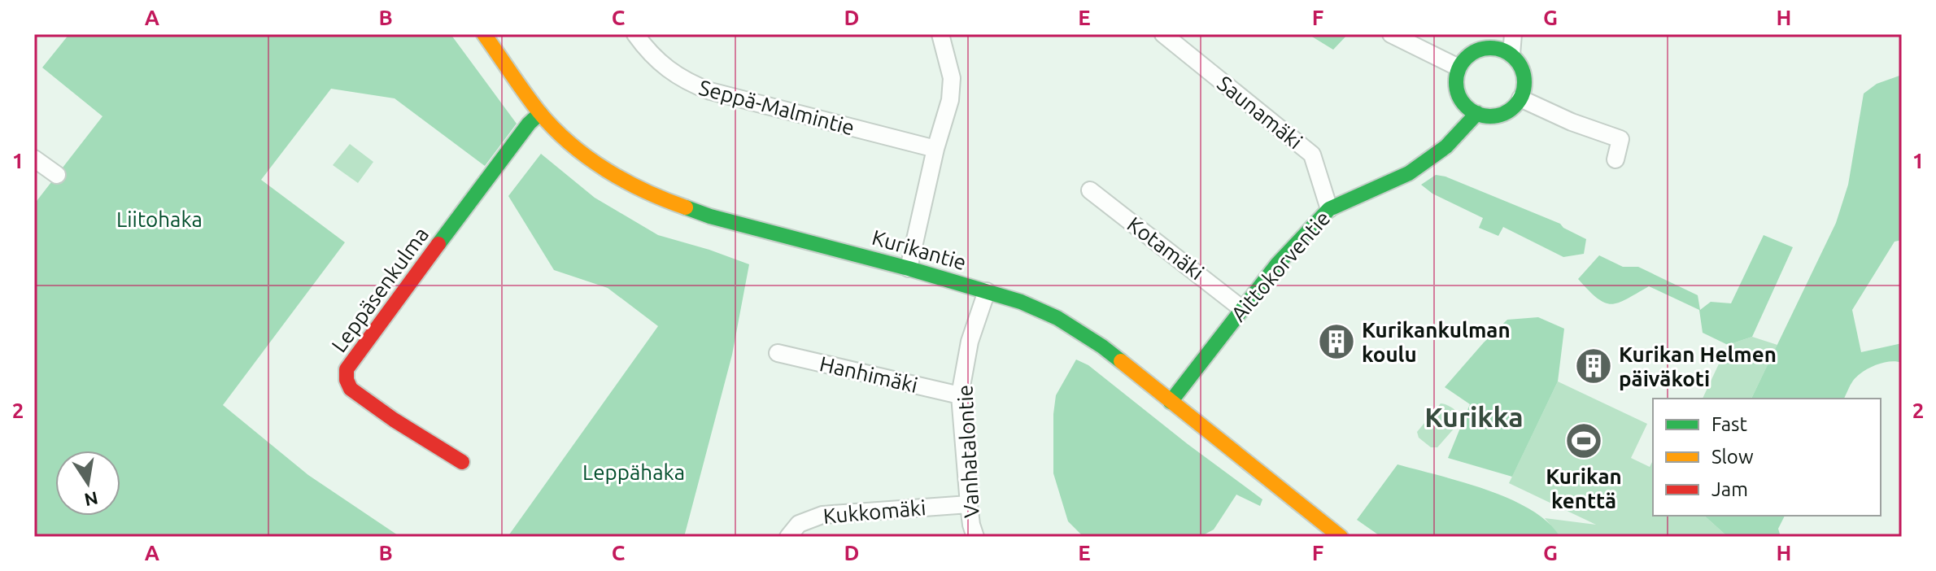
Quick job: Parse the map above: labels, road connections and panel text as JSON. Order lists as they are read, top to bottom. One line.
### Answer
{"streets":{"street":["Seppä-Malmintie","Saunamäki","Kotamäki","Kurikantie","Aittokorventie","Leppäsenkulma","Hanhimäki","Vanhatalontie","Kukkomäki"]},"crossings":[["Saunamäki","Aittokorventie"],["Kotamäki","Aittokorventie"],["Kurikantie","Aittokorventie"],["Kurikantie","Leppäsenkulma"],["Kurikantie","Vanhatalontie"],["Hanhimäki","Vanhatalontie"],["Vanhatalontie","Kukkomäki"]],"districts":["Kurikka"],"parks":["Liitohaka","Leppähaka"],"places":{"building":["Kurikankulman koulu","Kurikan Helmen päiväkoti"],"sports":["Kurikan kenttä"]},"legend":["Fast","Slow","Jam"],"north":"bottom","grid":{"columns":["A","B","C","D","E","F","G","H"],"rows":["1","2"]}}
